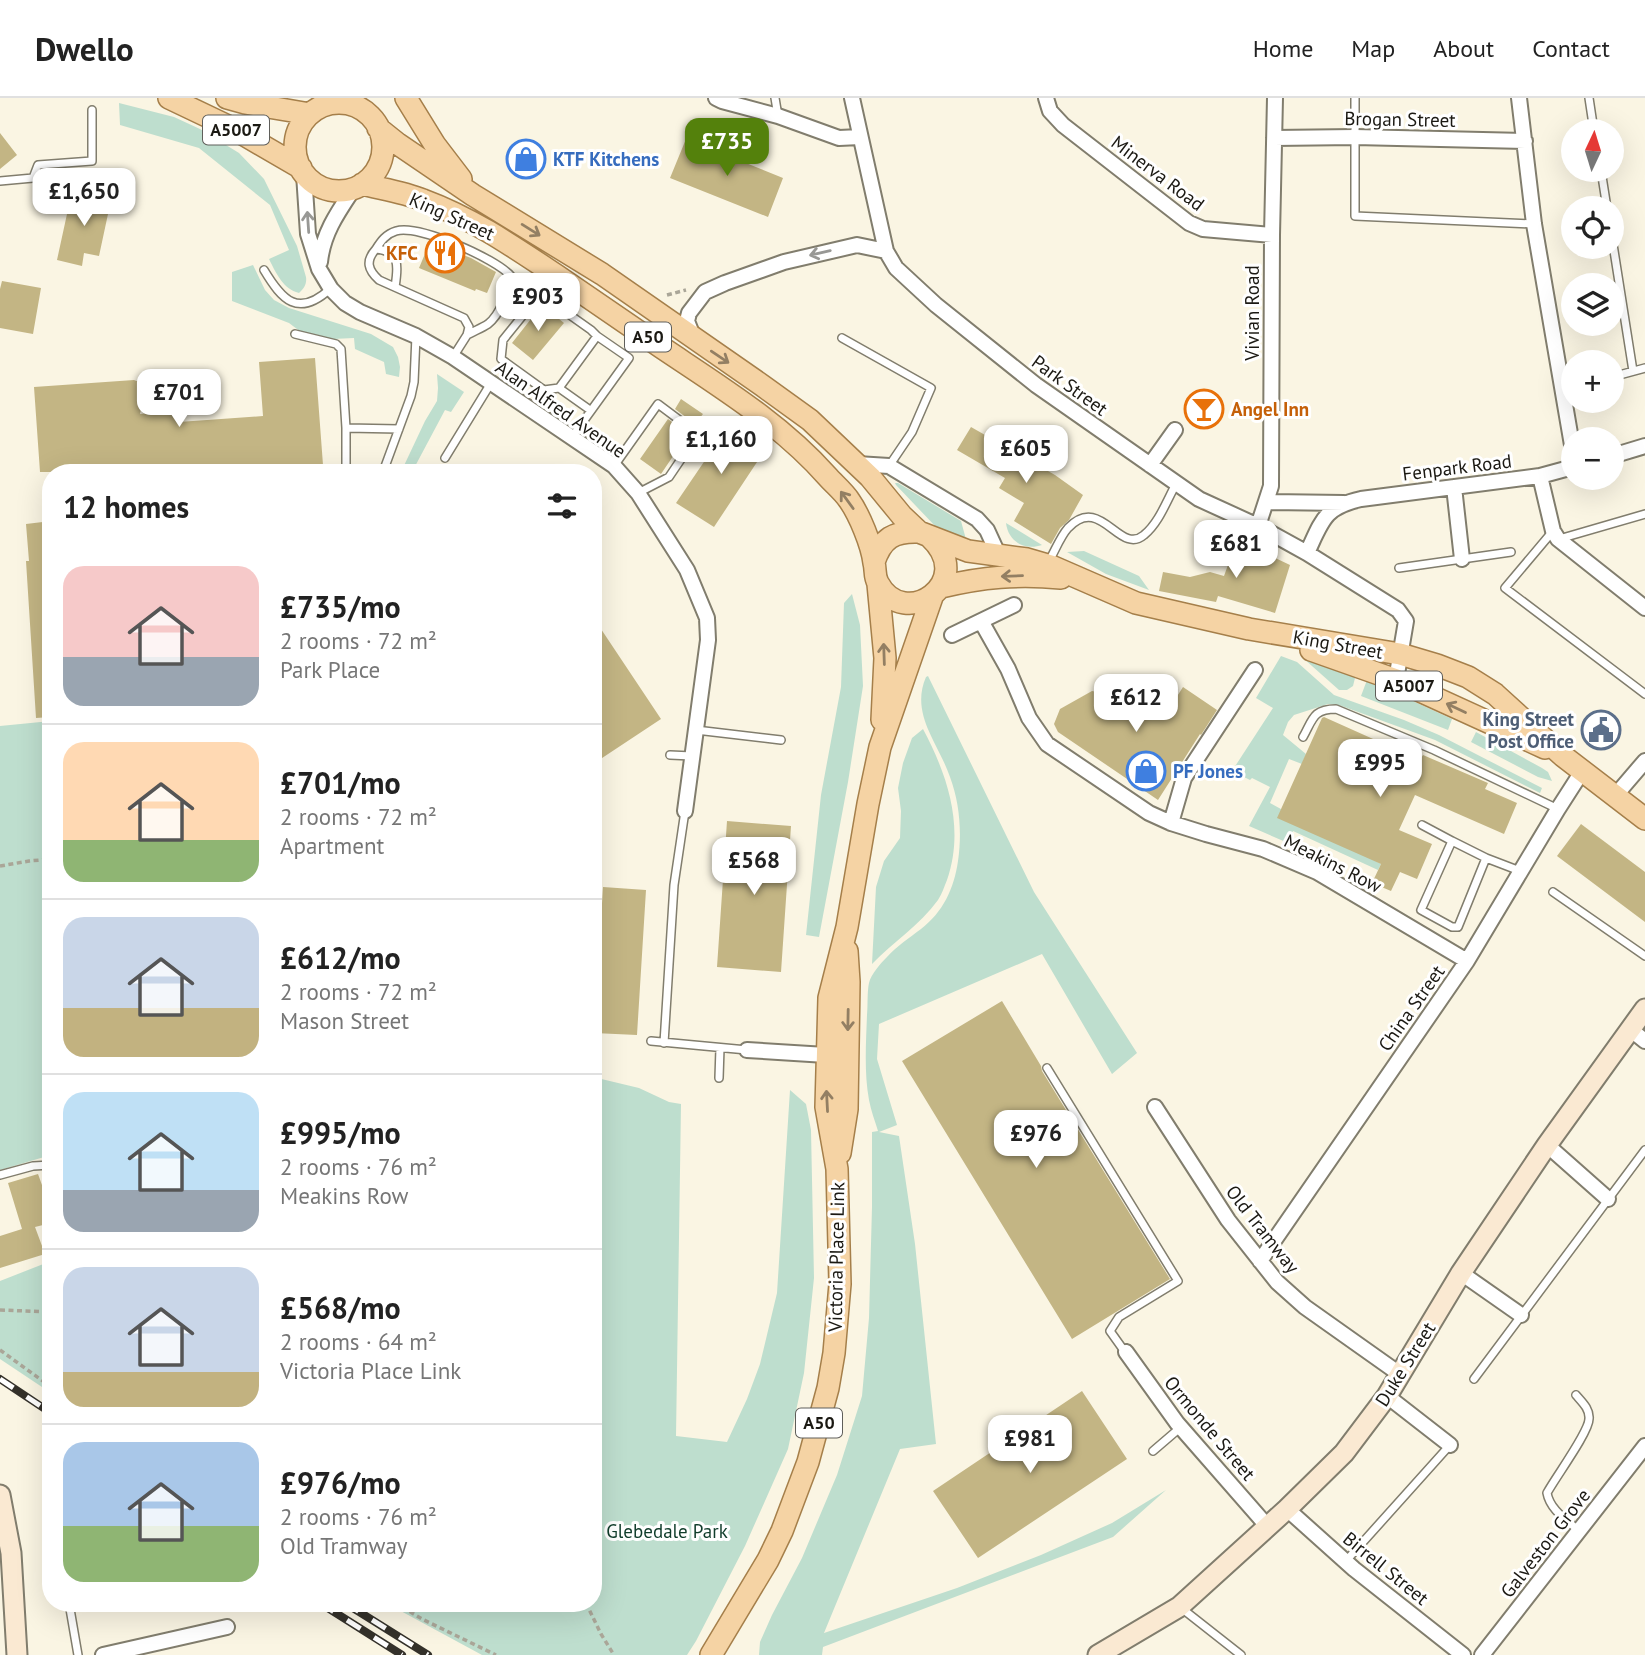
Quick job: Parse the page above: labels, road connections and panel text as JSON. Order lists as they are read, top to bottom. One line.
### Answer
{"streets":{"main road":["A5007","King Street","A50","Victoria Place Link"],"street":["Brogan Street","Minerva Road","Vivian Road","Park Street","Alan Alfred Avenue","Fenpark Road","Meakins Row","China Street","Old Tramway","Duke Street","Ormonde Street","Galveston Grove","Birrell Street"]},"crossings":[["Brogan Street","Vivian Road"],["A5007","King Street"],["A5007","A50"],["A5007","Alan Alfred Avenue"],["Minerva Road","Vivian Road"],["King Street","A50"],["King Street","Park Street"],["King Street","Alan Alfred Avenue"],["King Street","China Street"],["King Street","Victoria Place Link"],["Vivian Road","Park Street"],["Vivian Road","Fenpark Road"],["A50","Alan Alfred Avenue"],["Meakins Row","China Street"],["China Street","Old Tramway"],["Old Tramway","Duke Street"],["Duke Street","Ormonde Street"],["Duke Street","Birrell Street"]],"parks":["Glebedale Park"],"places":{"shop":["KTF Kitchens","PF Jones"],"restaurant":["KFC"],"bar":["Angel Inn"],"public building":["King Street Post Office"]},"north":"top","page":{"header":"Dwello","nav":["Home","Map","About","Contact"],"price":["£735","£1,650","£903","£701","£1,160","£605","£681","£612","£995","£568","£976","£981"],"map_buttons":["+","−"],"heading":"12 homes","list":[{"name":"£735/mo","note":"2 rooms · 72 m² · Park Place"},{"name":"£701/mo","note":"2 rooms · 72 m² · Apartment"},{"name":"£612/mo","note":"2 rooms · 72 m² · Mason Street"},{"name":"£995/mo","note":"2 rooms · 76 m² · Meakins Row"},{"name":"£568/mo","note":"2 rooms · 64 m² · Victoria Place Link"},{"name":"£976/mo","note":"2 rooms · 76 m² · Old Tramway"}]}}
